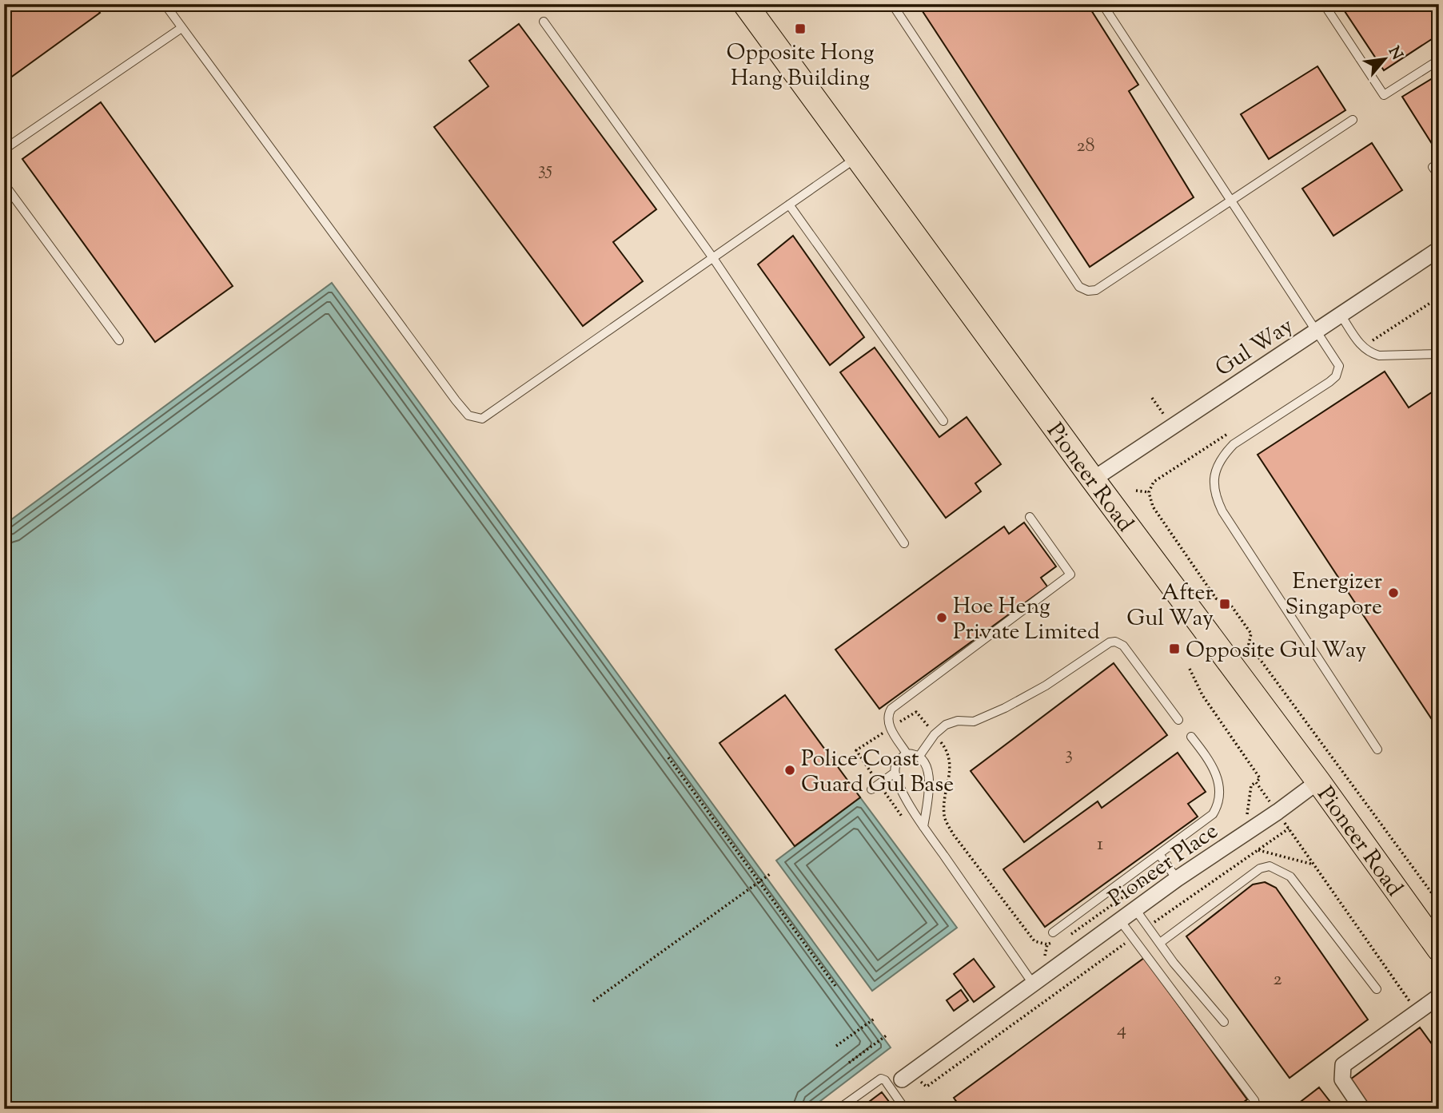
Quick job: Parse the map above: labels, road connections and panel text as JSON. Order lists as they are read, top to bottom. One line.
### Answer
{"streets":{"main road":["Pioneer Road"],"street":["Gul Way","Pioneer Place"]},"crossings":[["Gul Way","Pioneer Road"],["Pioneer Road","Pioneer Place"]],"places":{"transit":["Opposite Hong Hang Building","After Gul Way","Opposite Gul Way"],"other":["Energizer Singapore","Hoe Heng Private Limited","Police Coast Guard Gul Base"]},"house_numbers":["28","35","3","1","2","4"],"north":"top right"}
